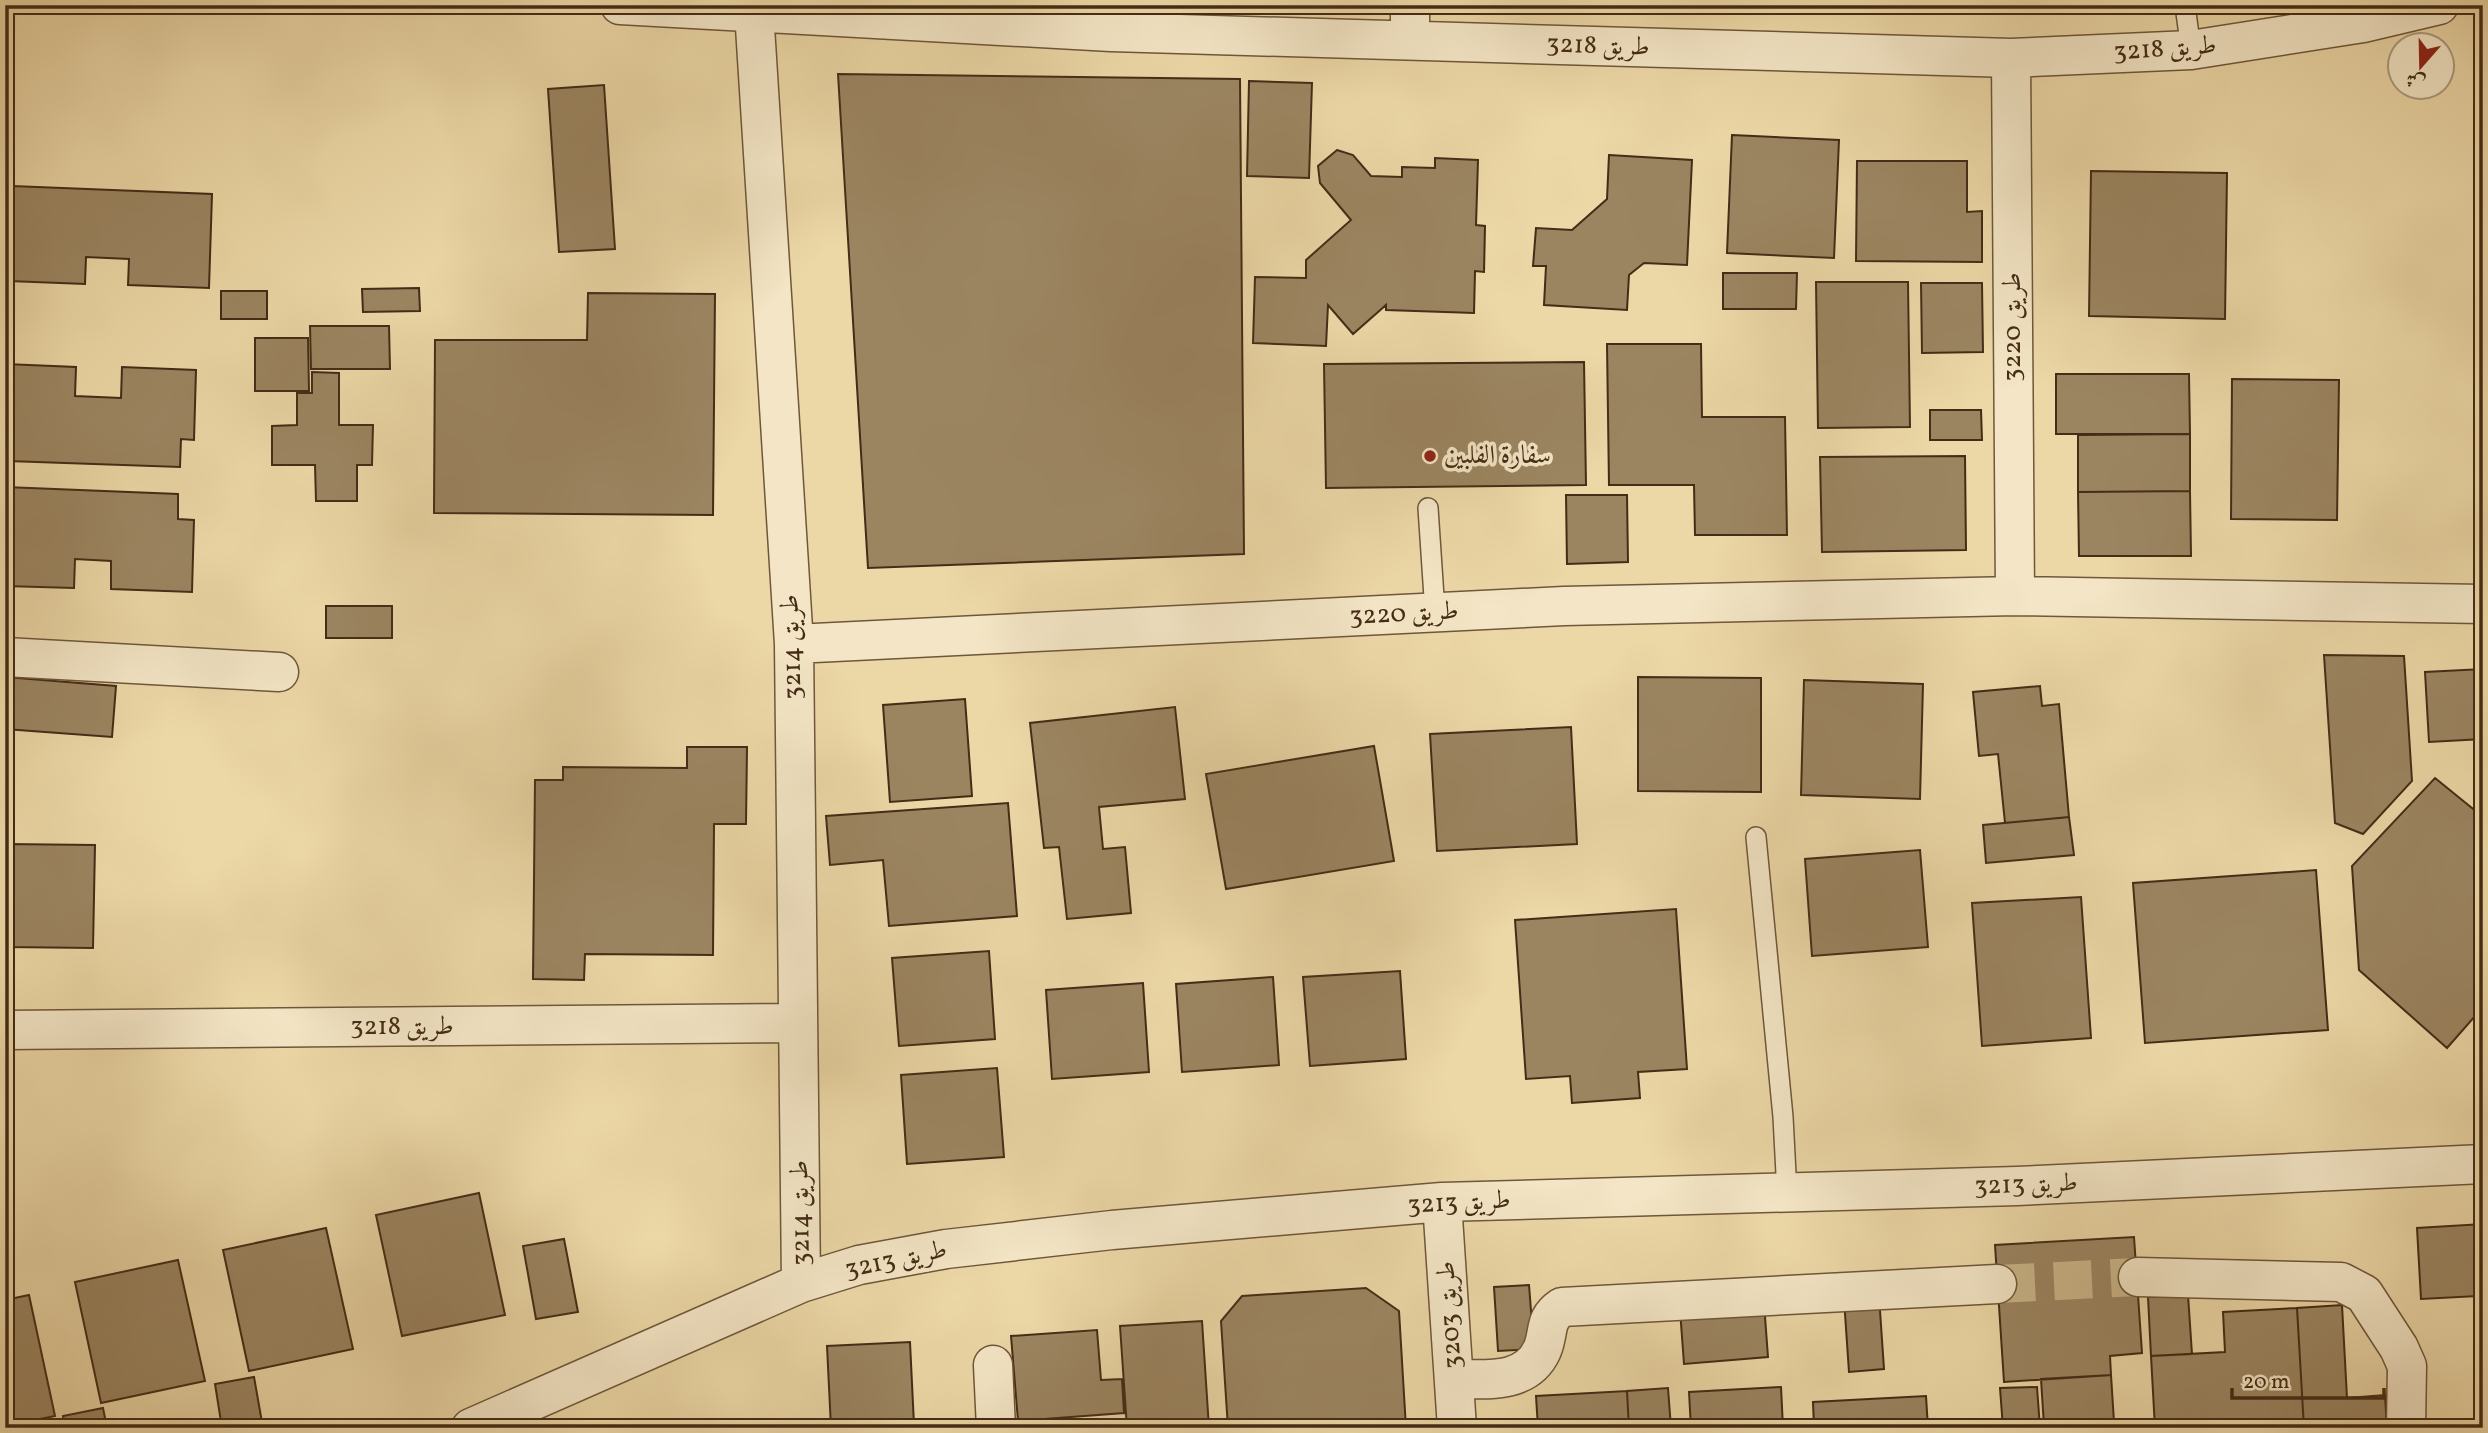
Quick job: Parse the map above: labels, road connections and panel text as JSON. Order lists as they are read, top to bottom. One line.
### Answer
{"streets":{"street":["طريق 3218","طريق 3220","طريق 3214","طريق 3213","طريق 3203"]},"crossings":[["طريق 3218","طريق 3220"],["طريق 3218","طريق 3214"],["طريق 3220","طريق 3214"],["طريق 3214","طريق 3213"],["طريق 3213","طريق 3203"]],"places":["سفارة الفلبين"],"scale_bar":"20 m","north":"bottom"}
